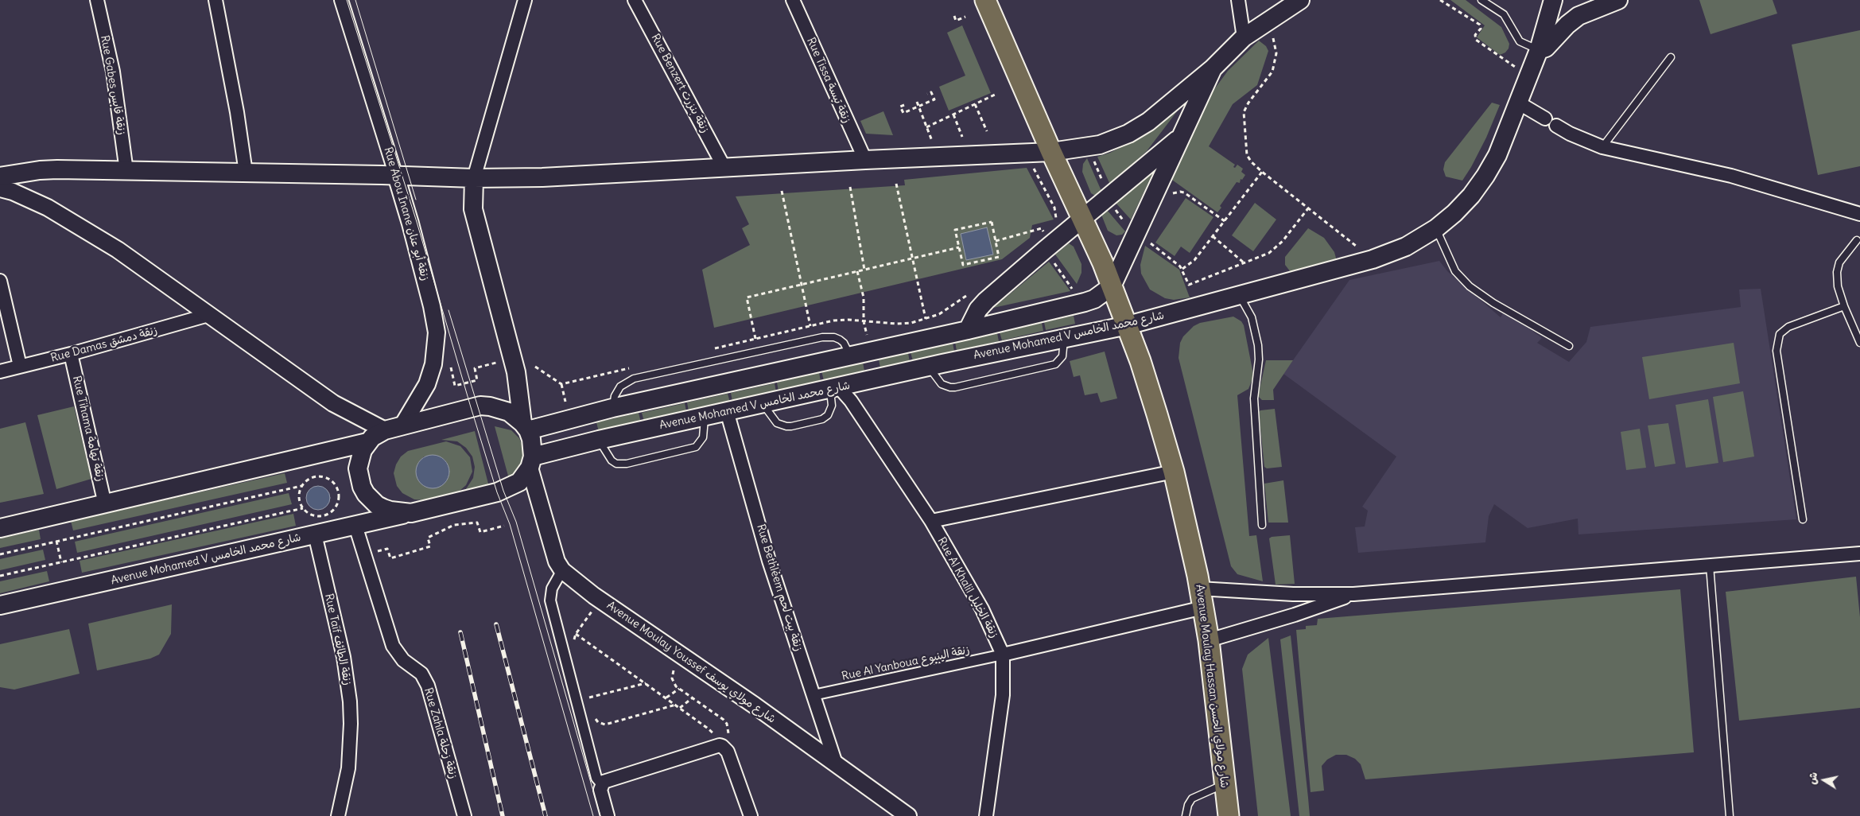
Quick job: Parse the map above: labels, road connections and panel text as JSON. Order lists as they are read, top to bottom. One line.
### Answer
{"streets":{"main road":["Avenue Mohamed V شارع محمد الخامس","Avenue Moulay Hassan شارع مولاي الحسن"],"street":["Rue Tissa زنقة تيسة","Rue Benzert زنقة بنزرت","Rue Gabes زنقة قابس","Rue Abou Inane زنقة أبو عنان","Rue Damas زنقة دمشق","Rue Tihama زنقة تهامة","Rue Bethléem زنقة بيت لحم","Rue Al Khalil زنقة الخليل","Rue Taïf زنقة الطائف","Avenue Moulay Youssef شارع مولاي يوسف","Rue Al Yanboua زنقة الينبوع","Rue Zahla زنقة زحلة"]},"crossings":[["Avenue Mohamed V شارع محمد الخامس","Rue Bethléem زنقة بيت لحم"],["Avenue Mohamed V شارع محمد الخامس","Rue Al Khalil زنقة الخليل"],["Avenue Mohamed V شارع محمد الخامس","Rue Taïf زنقة الطائف"],["Avenue Mohamed V شارع محمد الخامس","Avenue Moulay Youssef شارع مولاي يوسف"],["Avenue Mohamed V شارع محمد الخامس","Avenue Moulay Hassan شارع مولاي الحسن"],["Avenue Mohamed V شارع محمد الخامس","Rue Zahla زنقة زحلة"],["Rue Damas زنقة دمشق","Rue Tihama زنقة تهامة"],["Rue Bethléem زنقة بيت لحم","Avenue Moulay Youssef شارع مولاي يوسف"],["Rue Bethléem زنقة بيت لحم","Rue Al Yanboua زنقة الينبوع"],["Rue Al Khalil زنقة الخليل","Rue Al Yanboua زنقة الينبوع"]],"north":"left"}
